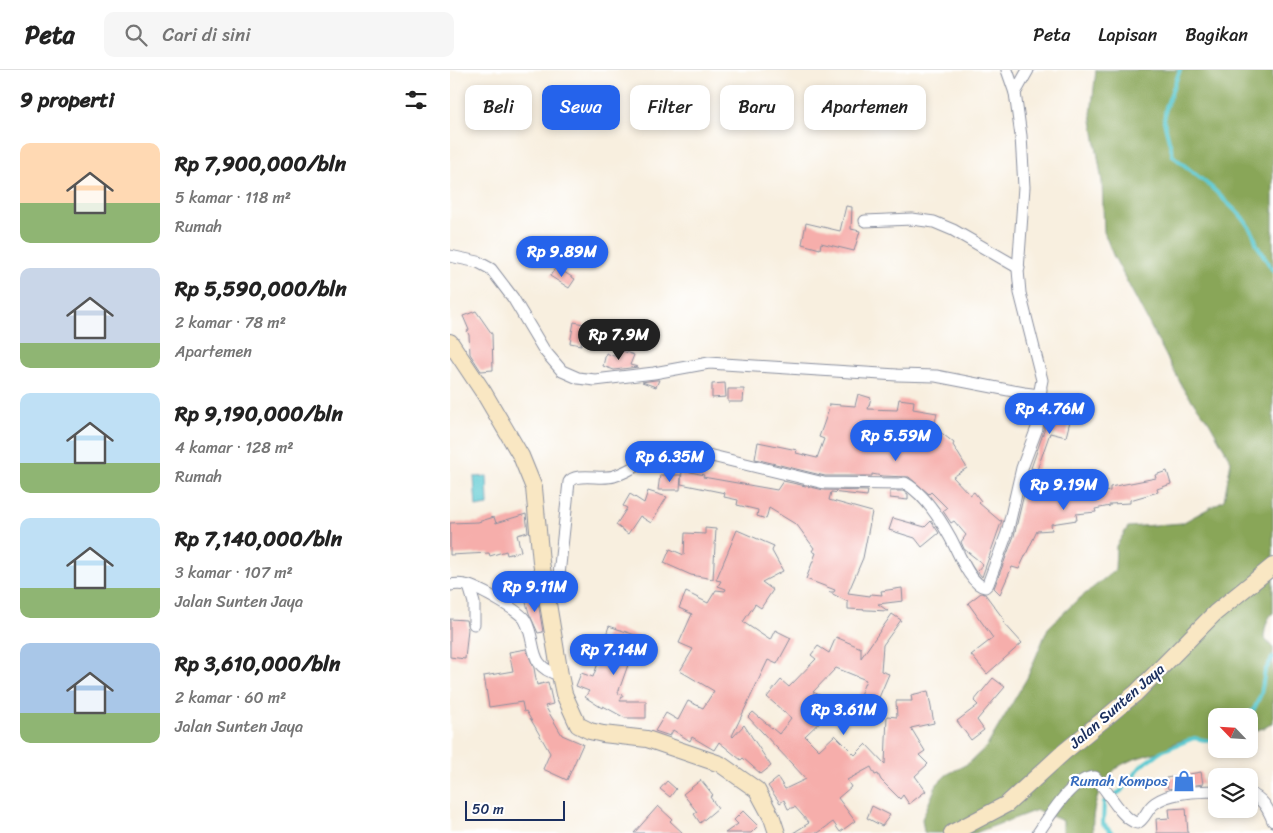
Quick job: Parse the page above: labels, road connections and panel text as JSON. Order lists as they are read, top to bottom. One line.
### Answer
{"streets":{"main road":["Jalan Sunten Jaya"]},"places":{"shop":["Rumah Kompos"]},"scale_bar":"50 m","north":"top left","page":{"header":"Peta","search":"Cari di sini","nav":["Peta","Lapisan","Bagikan"],"heading":"9 properti","chip":["Beli","Sewa","Filter","Baru","Apartemen"],"list":[{"name":"Rp 7,900,000/bln","note":"5 kamar · 118 m² · Rumah"},{"name":"Rp 5,590,000/bln","note":"2 kamar · 78 m² · Apartemen"},{"name":"Rp 9,190,000/bln","note":"4 kamar · 128 m² · Rumah"},{"name":"Rp 7,140,000/bln","note":"3 kamar · 107 m² · Jalan Sunten Jaya"},{"name":"Rp 3,610,000/bln","note":"2 kamar · 60 m² · Jalan Sunten Jaya"}],"price":["Rp 9.89M","Rp 7.9M","Rp 4.76M","Rp 5.59M","Rp 6.35M","Rp 9.19M","Rp 9.11M","Rp 7.14M","Rp 3.61M"],"scale":"50 m"}}
